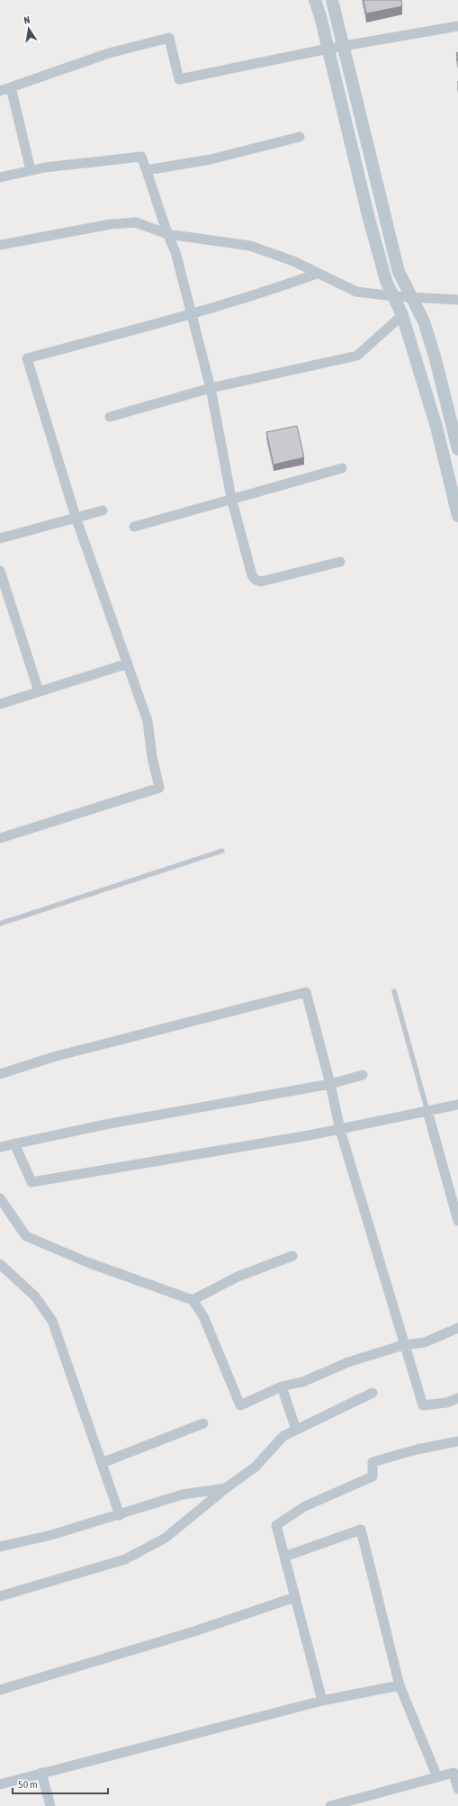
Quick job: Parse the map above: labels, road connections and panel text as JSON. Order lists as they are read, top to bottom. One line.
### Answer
{"scale_bar":"50 m","north":"top"}
